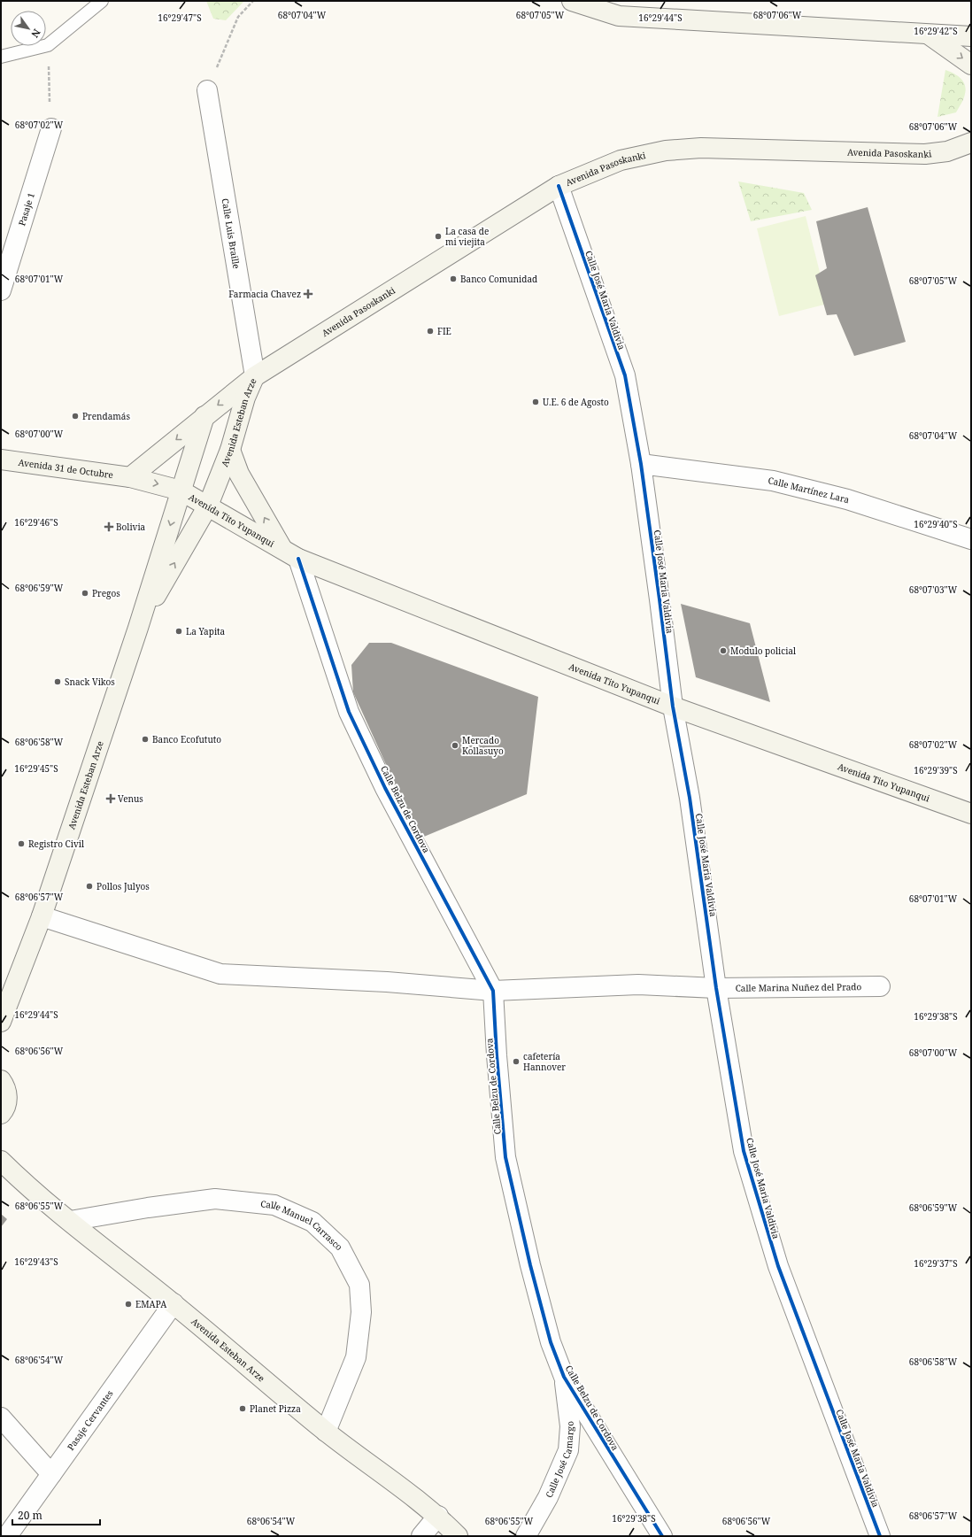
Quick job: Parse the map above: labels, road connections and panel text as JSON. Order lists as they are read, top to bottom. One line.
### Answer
{"streets":{"main road":["Avenida Pasoskanki","Avenida Esteban Arze","Avenida 31 de Octubre","Avenida Tito Yupanqui"],"street":["Pasaje 1","Calle Luis Braille","Calle José Maria Valdivia","Calle Martínez Lara","Calle Belzu de Cordova","Calle Marina Nuñez del Prado","Calle Manuel Carrasco","Pasaje Cervantes","Calle José Camargo"]},"crossings":[["Avenida Pasoskanki","Calle Luis Braille"],["Avenida Pasoskanki","Calle José Maria Valdivia"],["Avenida Pasoskanki","Avenida Esteban Arze"],["Calle Luis Braille","Avenida Esteban Arze"],["Calle José Maria Valdivia","Calle Martínez Lara"],["Calle José Maria Valdivia","Avenida Tito Yupanqui"],["Calle José Maria Valdivia","Calle Marina Nuñez del Prado"],["Avenida Esteban Arze","Avenida 31 de Octubre"],["Avenida Esteban Arze","Avenida Tito Yupanqui"],["Avenida Esteban Arze","Calle Marina Nuñez del Prado"],["Avenida Esteban Arze","Calle Manuel Carrasco"],["Avenida Esteban Arze","Pasaje Cervantes"],["Avenida 31 de Octubre","Avenida Tito Yupanqui"],["Avenida Tito Yupanqui","Calle Belzu de Cordova"],["Calle Belzu de Cordova","Calle Marina Nuñez del Prado"],["Calle Belzu de Cordova","Calle José Camargo"]],"places":{"other":["La casa de mi viejita","Banco Comunidad","FIE","U.E. 6 de Agosto","Prendamás","Pregos","La Yapita","Modulo policial","Snack Vikos","Banco Ecofututo","Mercado Kollasuyo","Registro Civil","Pollos Julyos","cafetería Hannover","EMAPA","Planet Pizza"],"health":["Farmacia Chavez","Bolivia","Venus"]},"scale_bar":"20 m","north":"bottom right","coordinates":["68°07'04\"W","68°07'05\"W","68°07'06\"W","16°29'47\"S","16°29'44\"S","16°29'42\"S","68°07'02\"W","68°07'01\"W","68°07'00\"W","16°29'46\"S","16°29'40\"S","68°06'59\"W","68°07'03\"W","68°06'58\"W","16°29'45\"S","16°29'39\"S","68°06'57\"W","16°29'38\"S","68°06'56\"W","68°06'55\"W","16°29'43\"S","16°29'37\"S","68°06'54\"W"]}
